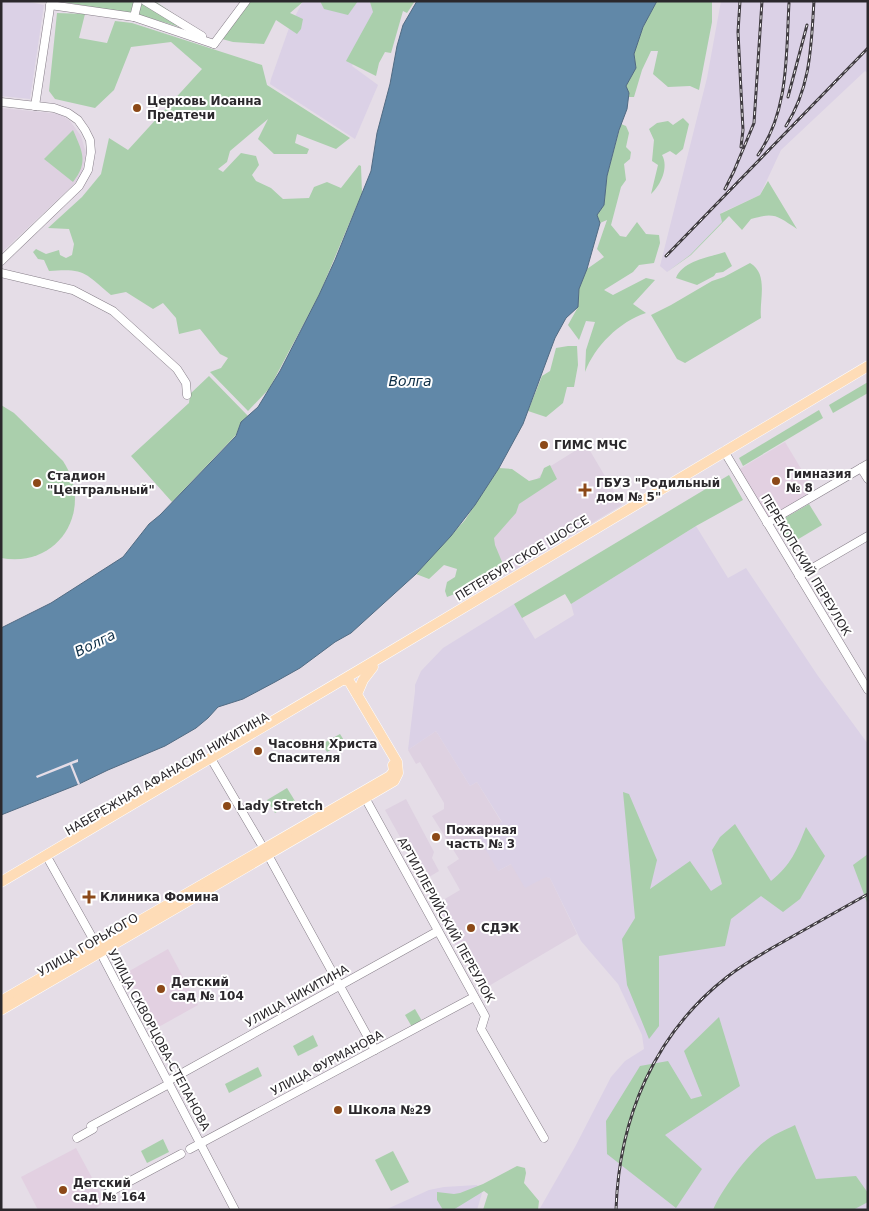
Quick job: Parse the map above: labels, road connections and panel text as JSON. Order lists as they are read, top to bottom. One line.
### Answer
{"streets":{"main road":["ПЕТЕРБУРГСКОЕ ШОССЕ","НАБЕРЕЖНАЯ АФАНАСИЯ НИКИТИНА","УЛИЦА ГОРЬКОГО"],"street":["ПЕРЕКОПСКИЙ ПЕРЕУЛОК","АРТИЛЛЕРИЙСКИЙ ПЕРЕУЛОК","УЛИЦА НИКИТИНА","УЛИЦА СКВОРЦОВА-СТЕПАНОВА","УЛИЦА ФУРМАНОВА"]},"crossings":[["ПЕТЕРБУРГСКОЕ ШОССЕ","ПЕРЕКОПСКИЙ ПЕРЕУЛОК"],["ПЕТЕРБУРГСКОЕ ШОССЕ","НАБЕРЕЖНАЯ АФАНАСИЯ НИКИТИНА"],["ПЕТЕРБУРГСКОЕ ШОССЕ","УЛИЦА ГОРЬКОГО"],["НАБЕРЕЖНАЯ АФАНАСИЯ НИКИТИНА","УЛИЦА ГОРЬКОГО"],["НАБЕРЕЖНАЯ АФАНАСИЯ НИКИТИНА","УЛИЦА СКВОРЦОВА-СТЕПАНОВА"],["АРТИЛЛЕРИЙСКИЙ ПЕРЕУЛОК","УЛИЦА ГОРЬКОГО"],["АРТИЛЛЕРИЙСКИЙ ПЕРЕУЛОК","УЛИЦА НИКИТИНА"],["АРТИЛЛЕРИЙСКИЙ ПЕРЕУЛОК","УЛИЦА ФУРМАНОВА"],["УЛИЦА ГОРЬКОГО","УЛИЦА СКВОРЦОВА-СТЕПАНОВА"],["УЛИЦА НИКИТИНА","УЛИЦА СКВОРЦОВА-СТЕПАНОВА"],["УЛИЦА СКВОРЦОВА-СТЕПАНОВА","УЛИЦА ФУРМАНОВА"]],"water":["Волга"],"places":{"other":["Церковь Иоанна Предтечи","ГИМС МЧС","Гимназия № 8","Стадион \"Центральный\"","Часовня Христа Спасителя","Lady Stretch","Пожарная часть № 3","СДЭК","Детский сад № 104","Школа №29","Детский сад № 164"],"health":["ГБУЗ \"Родильный дом № 5\"","Клиника Фомина"]}}
